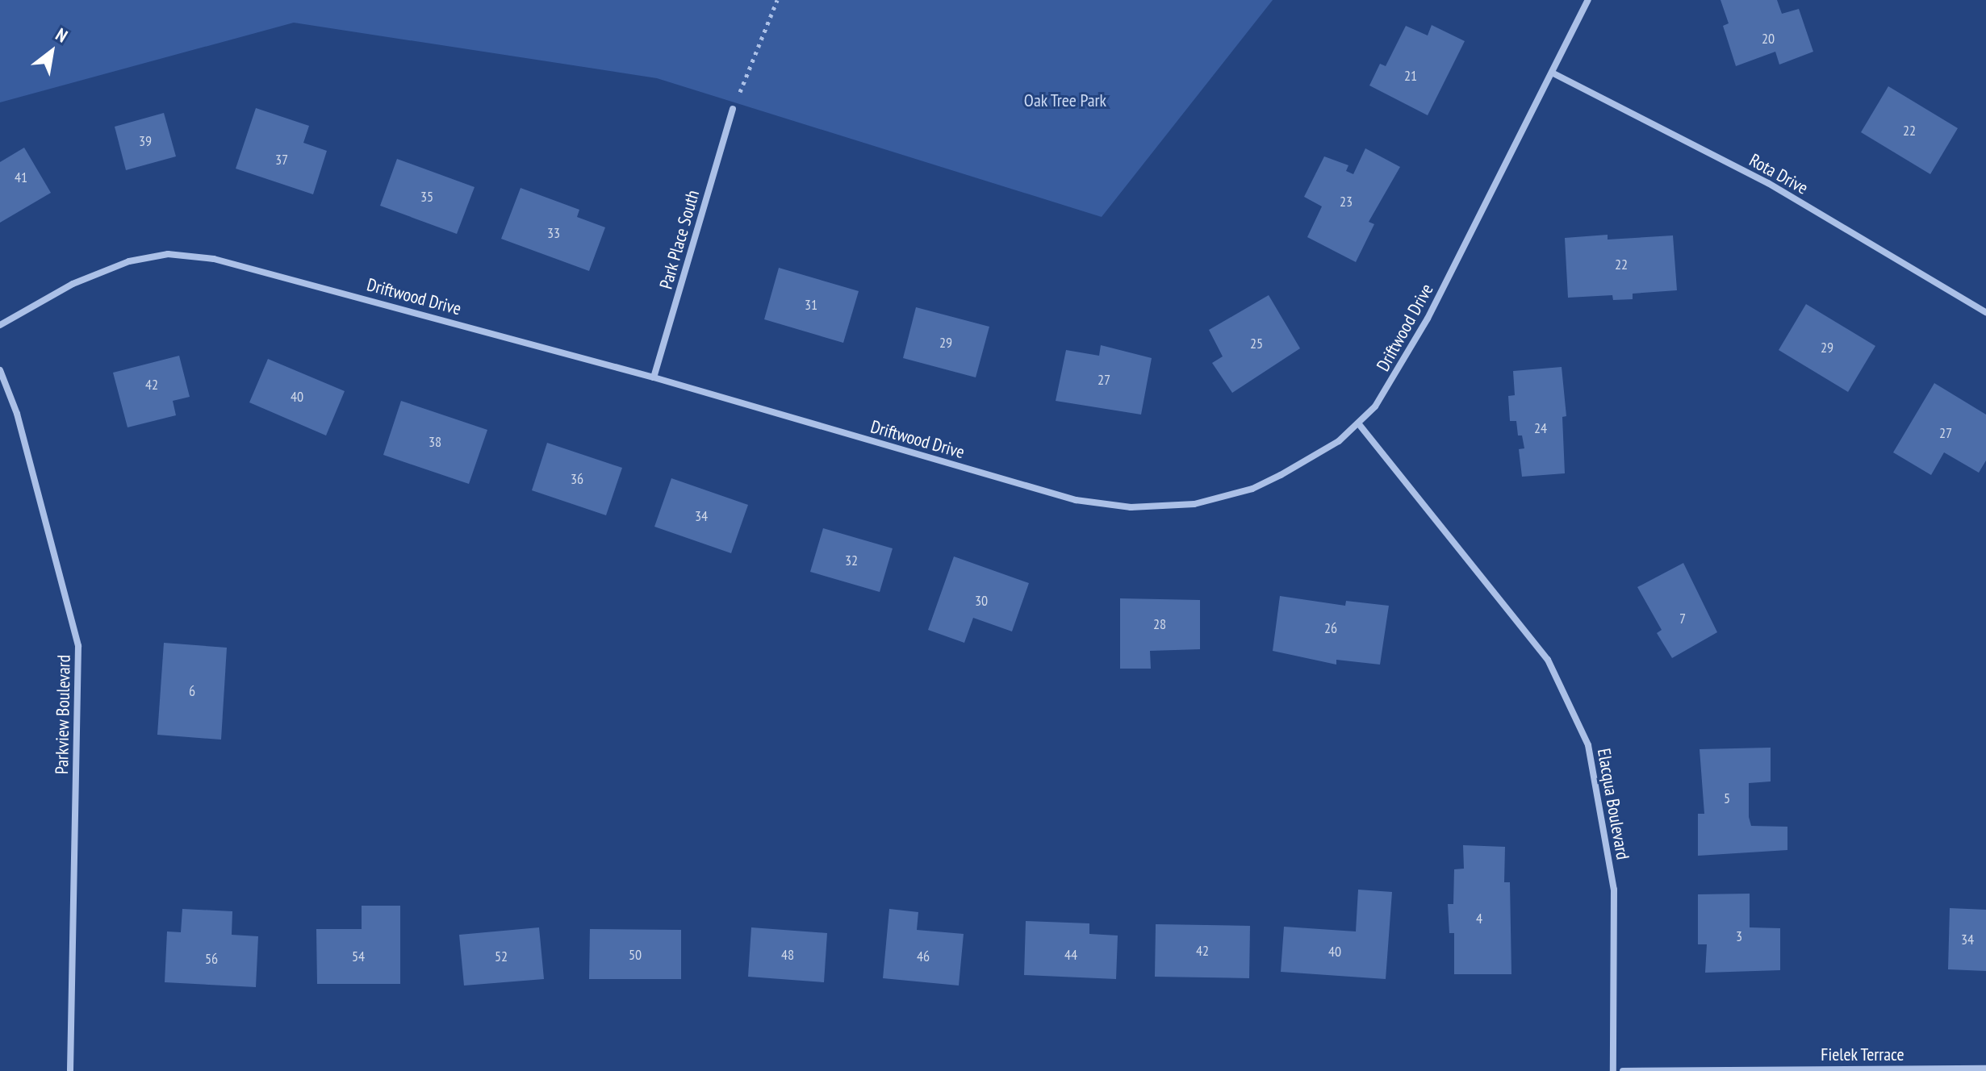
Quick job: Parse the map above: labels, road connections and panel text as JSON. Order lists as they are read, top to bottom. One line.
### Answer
{"streets":{"street":["Rota Drive","Park Place South","Driftwood Drive","Parkview Boulevard","Elacqua Boulevard","Fielek Terrace"]},"crossings":[["Rota Drive","Driftwood Drive"],["Park Place South","Driftwood Drive"],["Driftwood Drive","Elacqua Boulevard"]],"parks":["Oak Tree Park"],"house_numbers":["20","21","22","39","37","41","35","23","33","22","31","29","25","29","27","42","40","24","27","38","36","34","32","30","7","28","26","6","5","4","3","34","42","40","50","48","44","54","52","46","56"],"north":"top right"}
